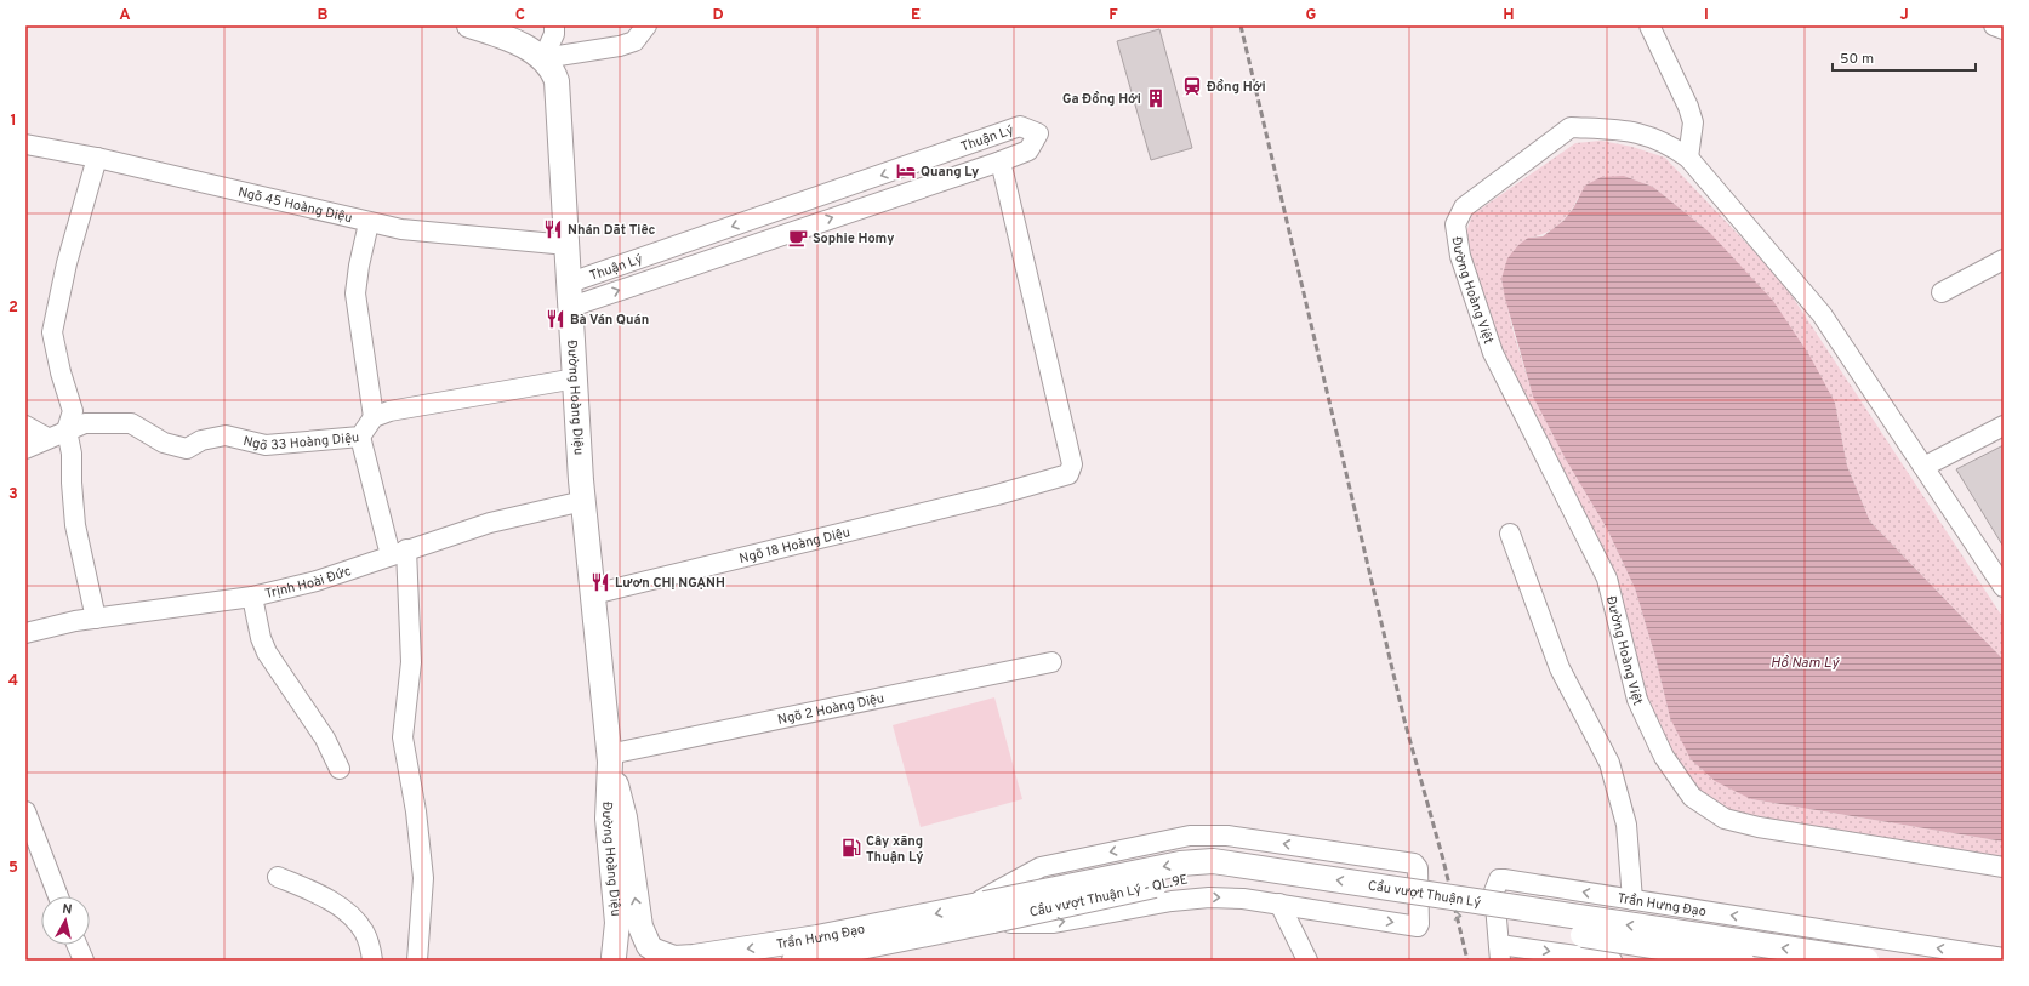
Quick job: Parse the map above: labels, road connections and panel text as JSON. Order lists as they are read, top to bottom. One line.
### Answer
{"streets":{"main road":["Đường Hoàng Diệu","Cầu vượt Thuận Lý","Cầu vượt Thuận Lý - QL.9E","Trần Hưng Đạo"],"street":["Thuận Lý","Ngõ 45 Hoàng Diệu","Đường Hoàng Việt","Ngõ 33 Hoàng Diệu","Ngõ 18 Hoàng Diệu","Trịnh Hoài Đức","Ngõ 2 Hoàng Diệu"]},"crossings":[["Thuận Lý","Đường Hoàng Diệu"],["Thuận Lý","Ngõ 18 Hoàng Diệu"],["Ngõ 45 Hoàng Diệu","Đường Hoàng Diệu"],["Đường Hoàng Diệu","Ngõ 33 Hoàng Diệu"],["Đường Hoàng Diệu","Ngõ 18 Hoàng Diệu"],["Đường Hoàng Diệu","Trịnh Hoài Đức"],["Đường Hoàng Diệu","Ngõ 2 Hoàng Diệu"],["Đường Hoàng Diệu","Trần Hưng Đạo"],["Cầu vượt Thuận Lý","Cầu vượt Thuận Lý - QL.9E"],["Cầu vượt Thuận Lý","Trần Hưng Đạo"],["Cầu vượt Thuận Lý - QL.9E","Trần Hưng Đạo"]],"one_way":["Cầu vượt Thuận Lý","Cầu vượt Thuận Lý - QL.9E"],"water":["Hồ Nam Lý"],"places":{"station":["Đồng Hới"],"building":["Ga Đồng Hới"],"hotel":["Quang Ly"],"restaurant":["Nhán Dăt Tiêc","Bà Ván Quán","Lươn CHỊ NGẠNH"],"cafe":["Sophie Homy"],"fuel station":["Cây xăng Thuận Lý"]},"scale_bar":"50 m","north":"top","grid":{"columns":["A","B","C","D","E","F","G","H","I","J"],"rows":["1","2","3","4","5"]}}
